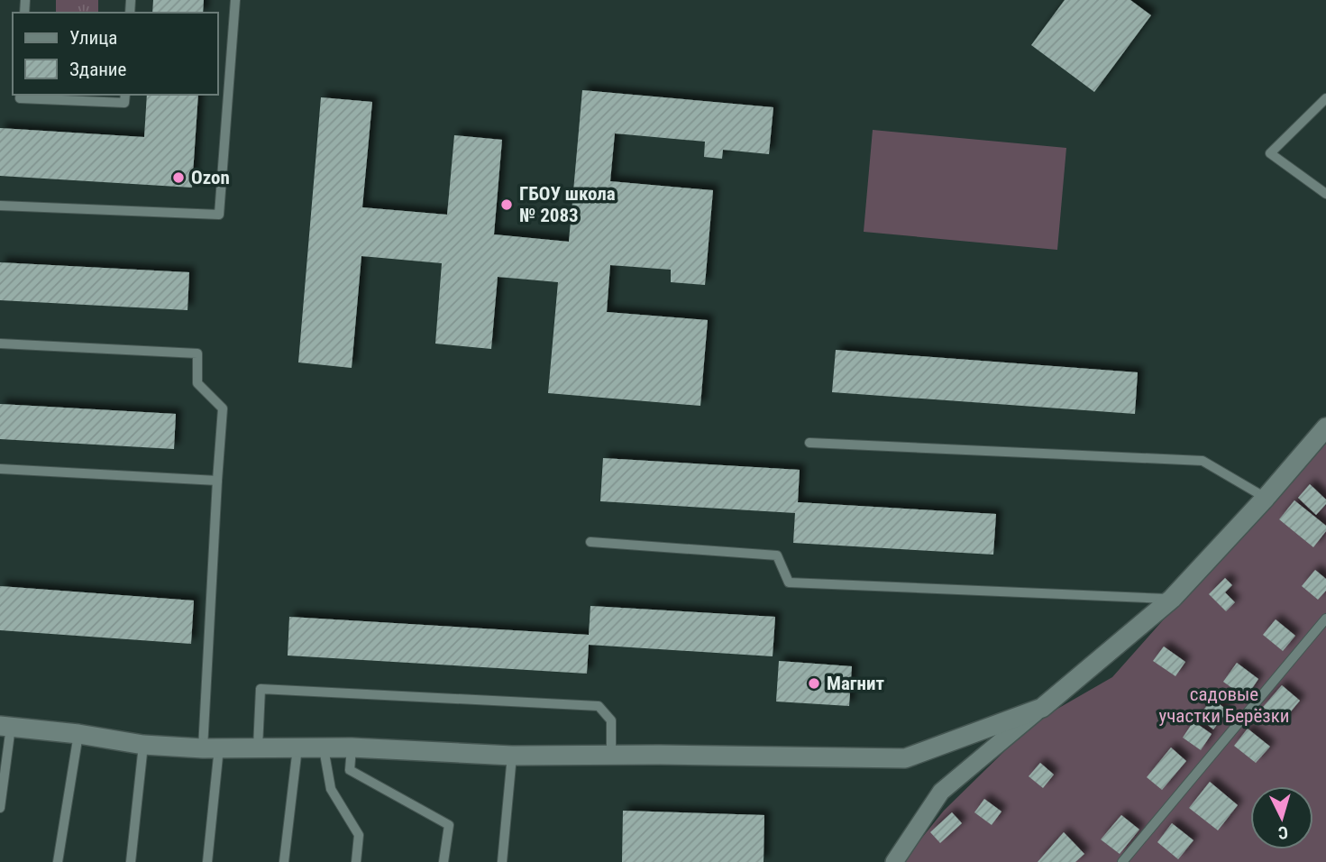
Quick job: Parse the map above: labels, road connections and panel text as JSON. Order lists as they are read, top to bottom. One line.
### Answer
{"parks":["садовые участки Берёзки"],"places":["Ozon","ГБОУ школа № 2083","Магнит"],"legend":["Улица","Здание"],"north":"bottom"}
